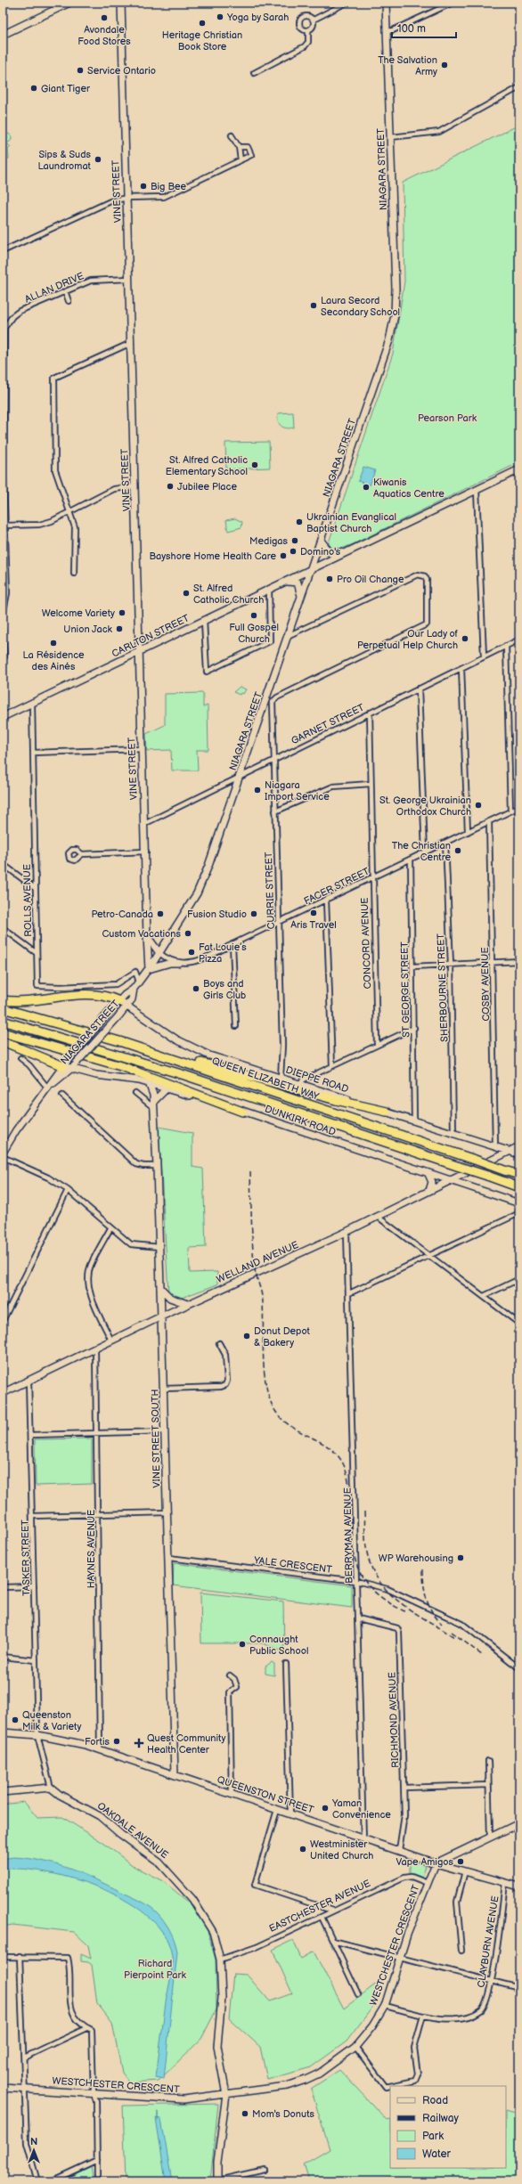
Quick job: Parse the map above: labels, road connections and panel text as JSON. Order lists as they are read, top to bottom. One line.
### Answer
{"streets":{"highway":["QUEEN ELIZABETH WAY"],"main road":["NIAGARA STREET","VINE STREET","CARLTON STREET","DIEPPE ROAD","DUNKIRK ROAD","WELLAND AVENUE","VINE STREET SOUTH","QUEENSTON STREET","OAKDALE AVENUE","WESTCHESTER CRESCENT"],"street":["ALLAN DRIVE","GARNET STREET","FACER STREET","CURRIE STREET","ROLLS AVENUE","CONCORD AVENUE","COSBY AVENUE","SHERBOURNE STREET","ST GEORGE STREET","BERRYMAN AVENUE","HAYNES AVENUE","TASKER STREET","YALE CRESCENT","RICHMOND AVENUE","EASTCHESTER AVENUE","CLAYBURN AVENUE"]},"crossings":[["NIAGARA STREET","VINE STREET"],["NIAGARA STREET","CARLTON STREET"],["NIAGARA STREET","GARNET STREET"],["NIAGARA STREET","FACER STREET"],["NIAGARA STREET","CURRIE STREET"],["NIAGARA STREET","ROLLS AVENUE"],["NIAGARA STREET","DIEPPE ROAD"],["NIAGARA STREET","DUNKIRK ROAD"],["VINE STREET","ALLAN DRIVE"],["VINE STREET","CARLTON STREET"],["VINE STREET","GARNET STREET"],["CARLTON STREET","ROLLS AVENUE"],["GARNET STREET","CURRIE STREET"],["GARNET STREET","CONCORD AVENUE"],["FACER STREET","CURRIE STREET"],["FACER STREET","CONCORD AVENUE"],["FACER STREET","COSBY AVENUE"],["FACER STREET","SHERBOURNE STREET"],["FACER STREET","ST GEORGE STREET"],["CURRIE STREET","DIEPPE ROAD"],["COSBY AVENUE","DIEPPE ROAD"],["SHERBOURNE STREET","DIEPPE ROAD"],["ST GEORGE STREET","DIEPPE ROAD"],["DIEPPE ROAD","WELLAND AVENUE"],["DUNKIRK ROAD","WELLAND AVENUE"],["DUNKIRK ROAD","VINE STREET SOUTH"],["WELLAND AVENUE","VINE STREET SOUTH"],["WELLAND AVENUE","BERRYMAN AVENUE"],["WELLAND AVENUE","HAYNES AVENUE"],["WELLAND AVENUE","TASKER STREET"],["VINE STREET SOUTH","YALE CRESCENT"],["VINE STREET SOUTH","QUEENSTON STREET"],["BERRYMAN AVENUE","YALE CRESCENT"],["BERRYMAN AVENUE","RICHMOND AVENUE"],["BERRYMAN AVENUE","QUEENSTON STREET"],["HAYNES AVENUE","QUEENSTON STREET"],["TASKER STREET","QUEENSTON STREET"],["RICHMOND AVENUE","QUEENSTON STREET"],["QUEENSTON STREET","CLAYBURN AVENUE"],["QUEENSTON STREET","WESTCHESTER CRESCENT"],["OAKDALE AVENUE","EASTCHESTER AVENUE"],["OAKDALE AVENUE","WESTCHESTER CRESCENT"],["EASTCHESTER AVENUE","WESTCHESTER CRESCENT"],["CLAYBURN AVENUE","WESTCHESTER CRESCENT"]],"parks":["Pearson Park","Richard Pierpoint Park"],"places":{"other":["Yoga by Sarah","Avondale Food Stores","Heritage Christian Book Store","The Salvation Army","Service Ontario","Giant Tiger","Sips & Suds Laundromat","Big Bee","Laura Secord Secondary School","St. Alfred Catholic Elementary School","Jubilee Place","Kiwanis Aquatics Centre","Ukrainian Evanglical Baptist Church","Medigas","Domino's","Bayshore Home Health Care","Pro Oil Change","St. Alfred Catholic Church","Welcome Variety","Full Gospel Church","Union Jack","Our Lady of Perpetual Help Church","La Résidence des Ainés","Niagara Import Service","St. George Ukrainian Orthodox Church","The Christian Centre","Aris Travel","Petro-Canada","Fusion Studio","Custom Vacations","Fat Louie’s Pizza","Boys and Girls Club","Donut Depot & Bakery","WP Warehousing","Connaught Public School","Queenston Milk & Variety","Fortis","Yaman Convenience","Westminister United Church","Vape Amigos","Mom's Donuts"],"health":["Quest Community Health Center"]},"legend":["Road","Railway","Park","Water"],"scale_bar":"100 m","north":"top"}
